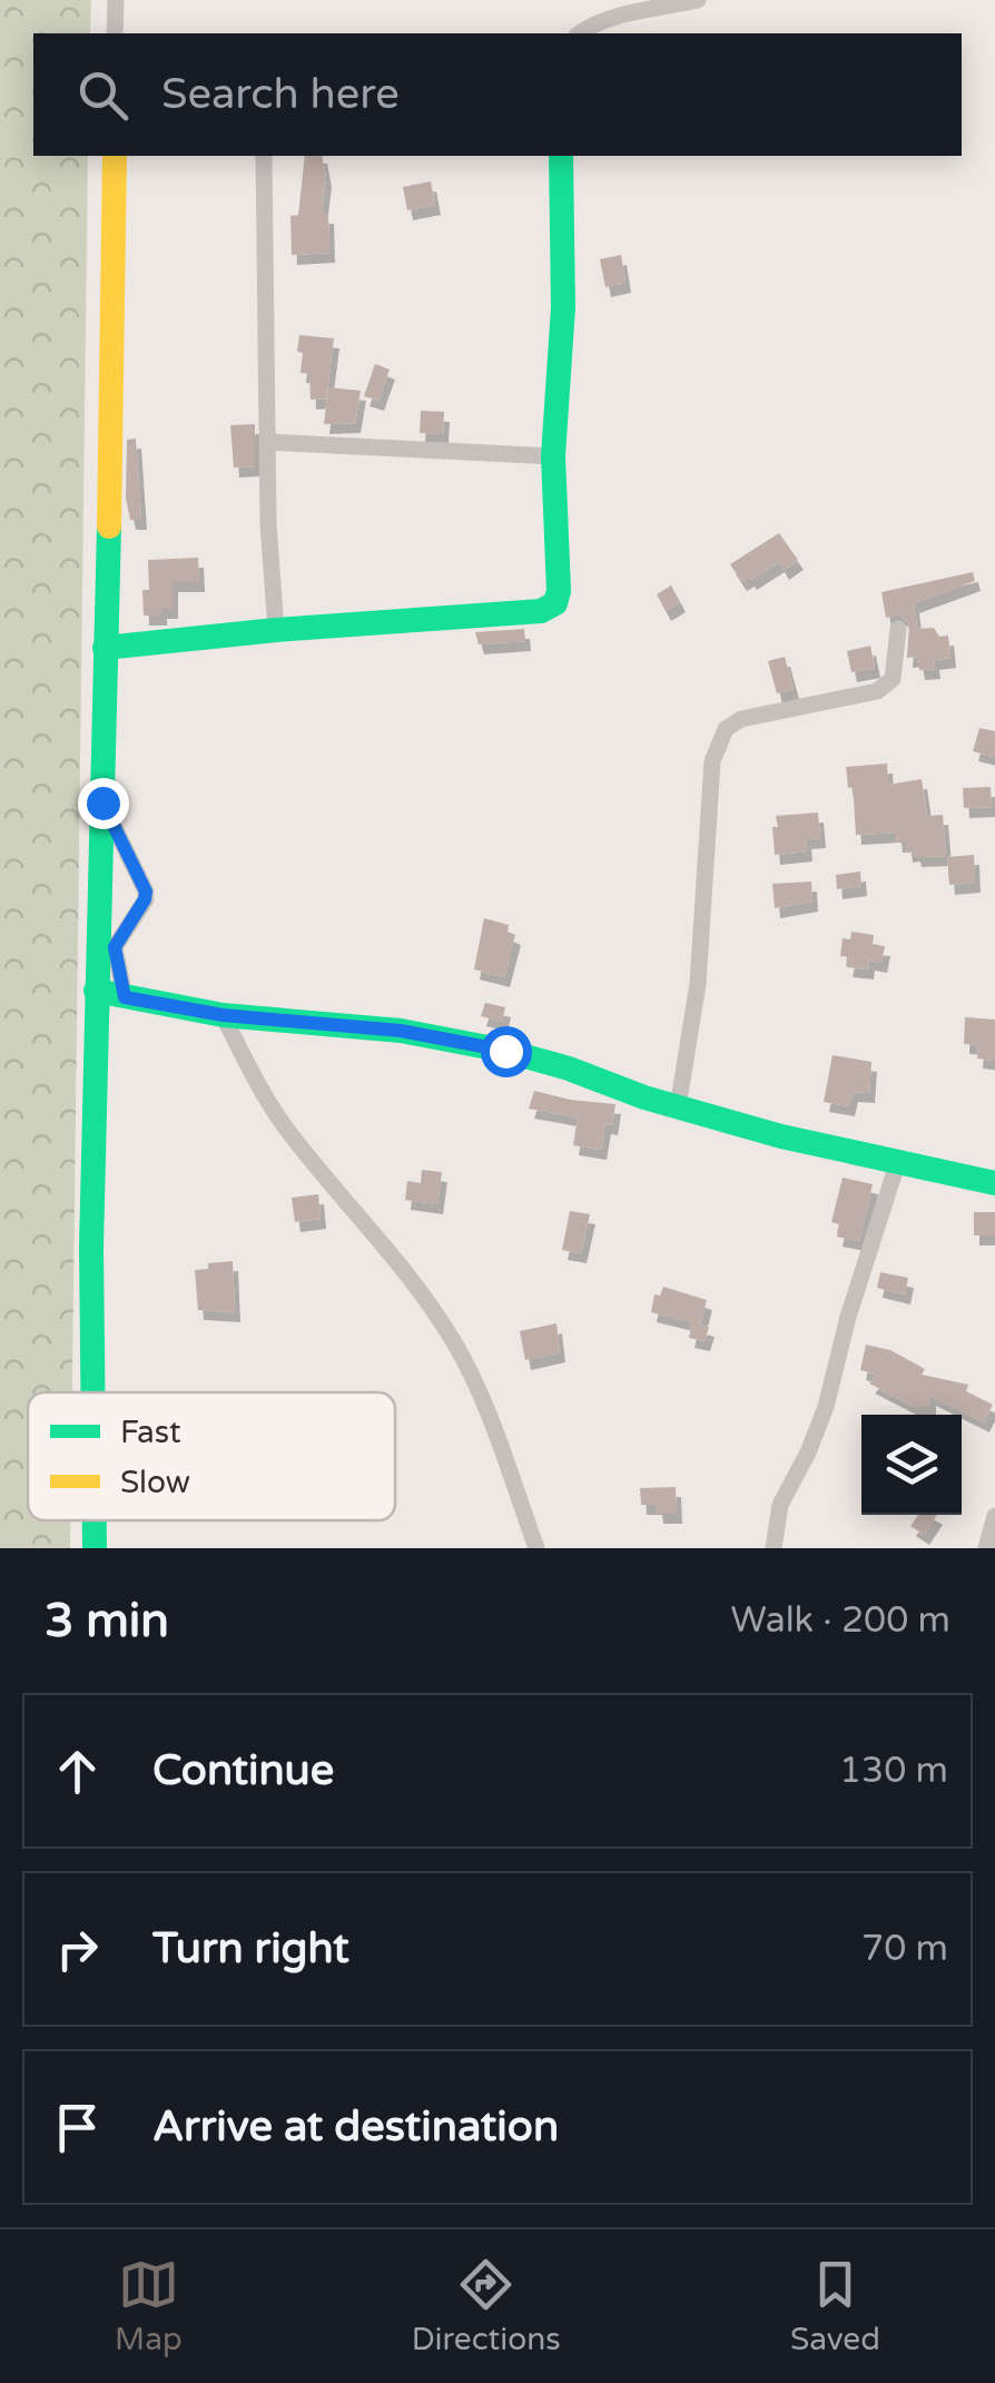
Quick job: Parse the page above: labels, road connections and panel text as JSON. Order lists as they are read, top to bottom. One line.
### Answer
{"legend":["Fast","Slow"],"page":{"search":"Search here","heading":["3 min","Walk · 200 m"],"list":[["Continue","130 m"],["Turn right","70 m"],"Arrive at destination"],"nav":["Map","Directions","Saved"]}}
